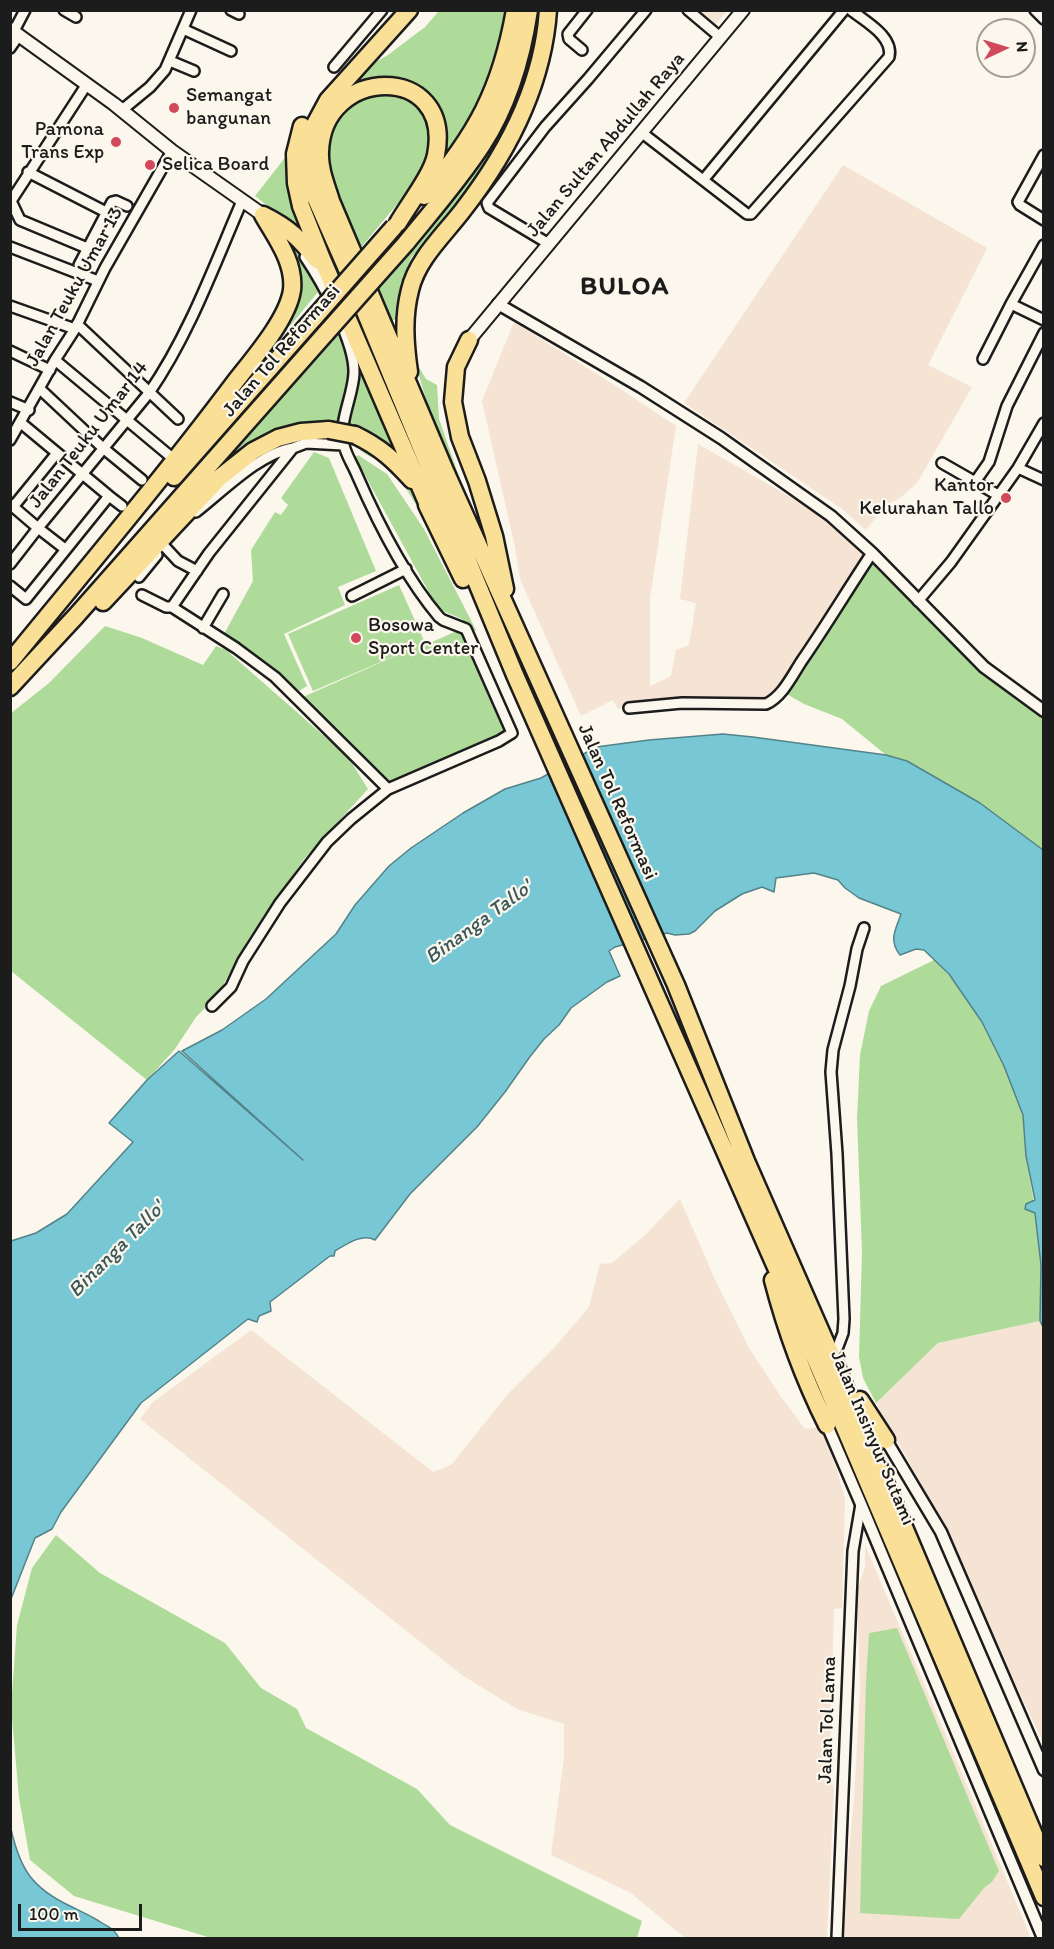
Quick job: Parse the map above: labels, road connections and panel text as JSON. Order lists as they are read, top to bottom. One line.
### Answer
{"streets":{"highway":["Jalan Tol Reformasi","Jalan Insinyur Sutami"],"main road":["Jalan Sultan Abdullah Raya"],"street":["Jalan Teuku Umar 13","Jalan Teuku Umar 14","Jalan Tol Lama"]},"crossings":[["Jalan Tol Reformasi","Jalan Insinyur Sutami"]],"districts":["BULOA"],"water":["Binanga Tallo'"],"places":["Semangat bangunan","Pamona Trans Exp","Selica Board","Kantor Kelurahan Tallo","Bosowa Sport Center"],"scale_bar":"100 m","north":"right"}
